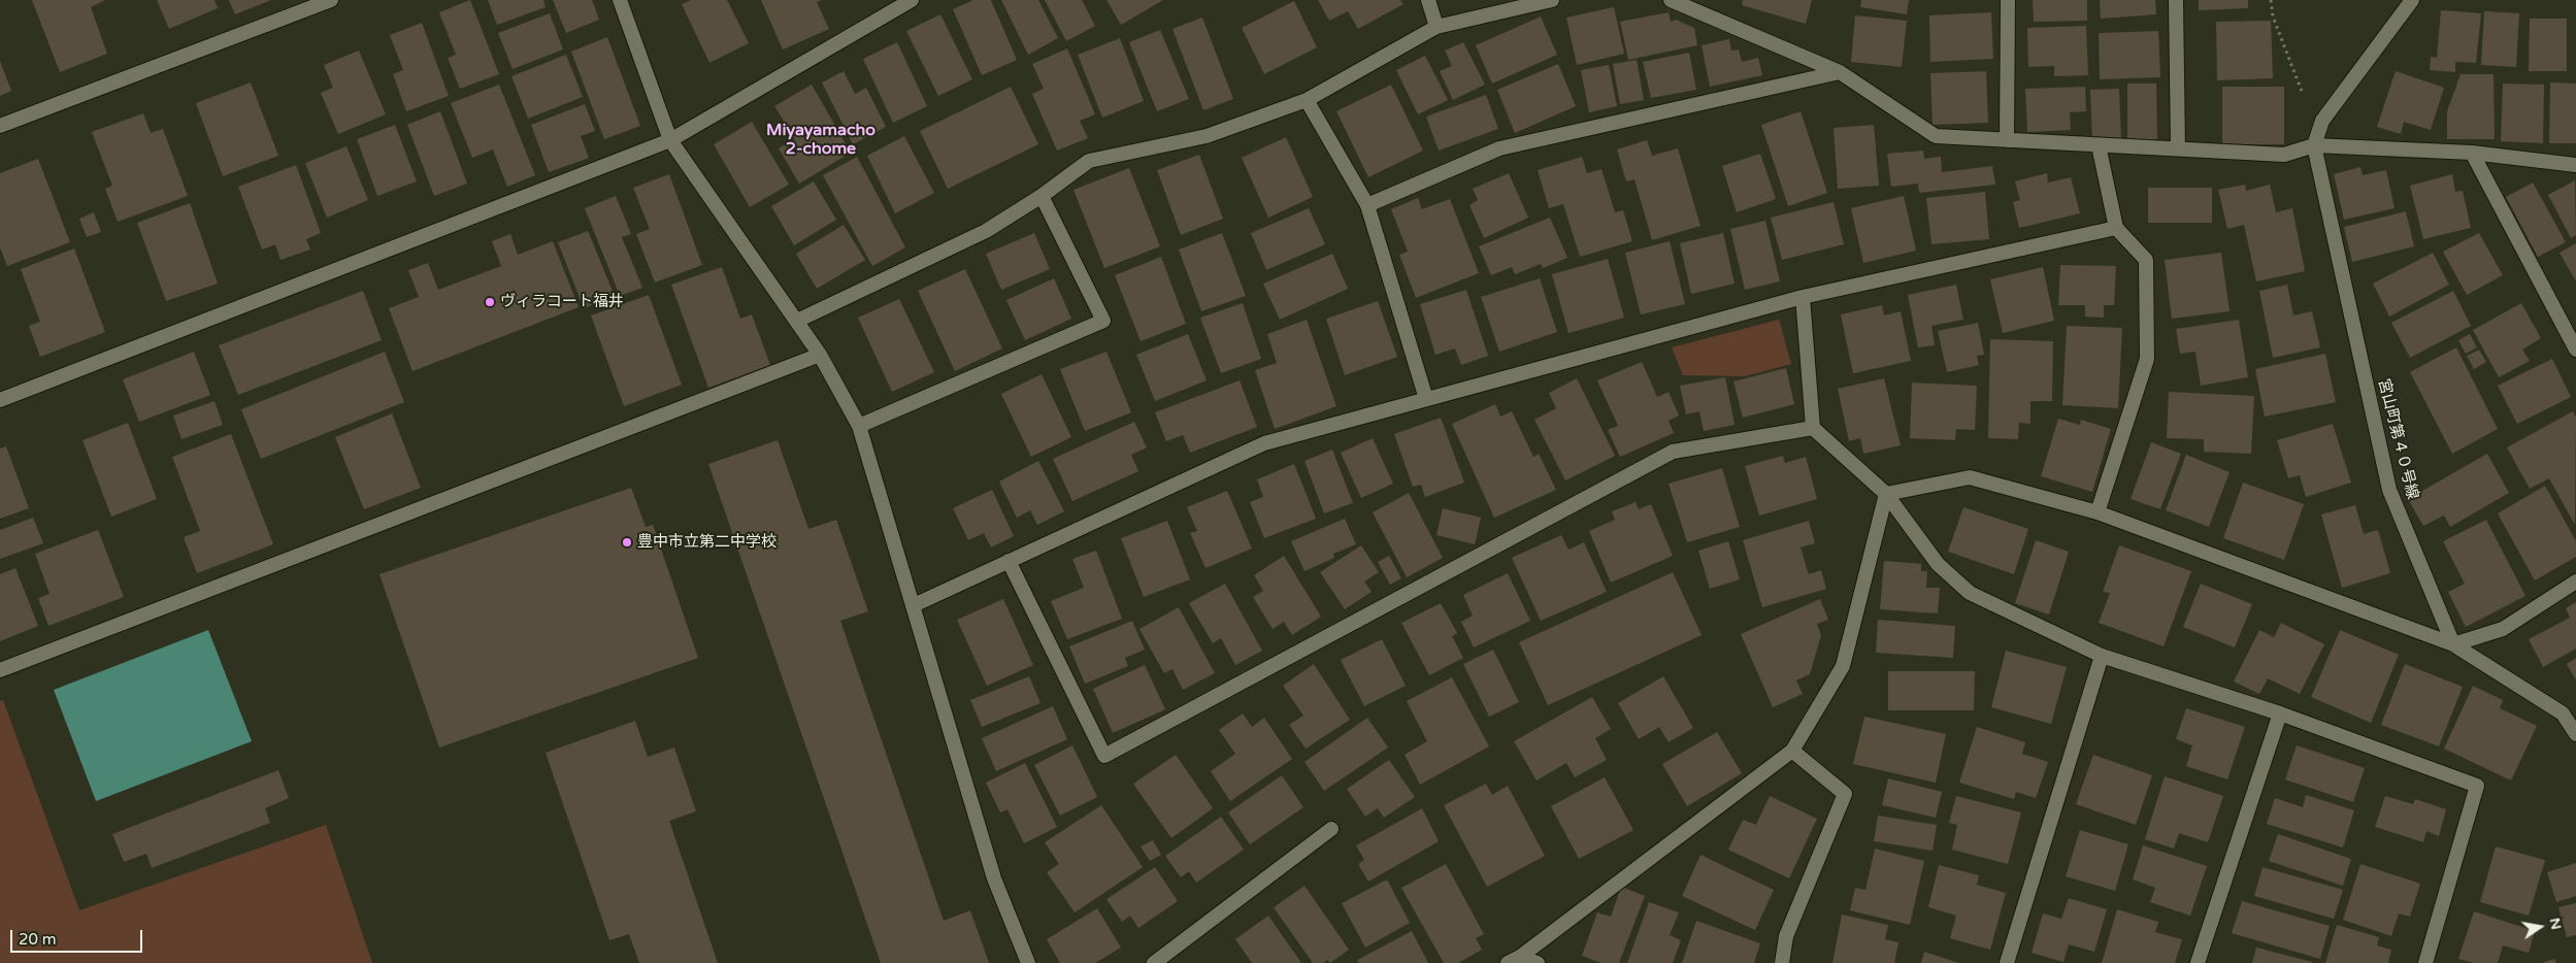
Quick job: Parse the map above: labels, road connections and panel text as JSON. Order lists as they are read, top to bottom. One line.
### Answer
{"streets":{"street":["宮山町第４０号線"]},"districts":["Miyayamacho 2-chome"],"places":["ヴィラコート福井","豊中市立第二中学校"],"scale_bar":"20 m","north":"right"}
